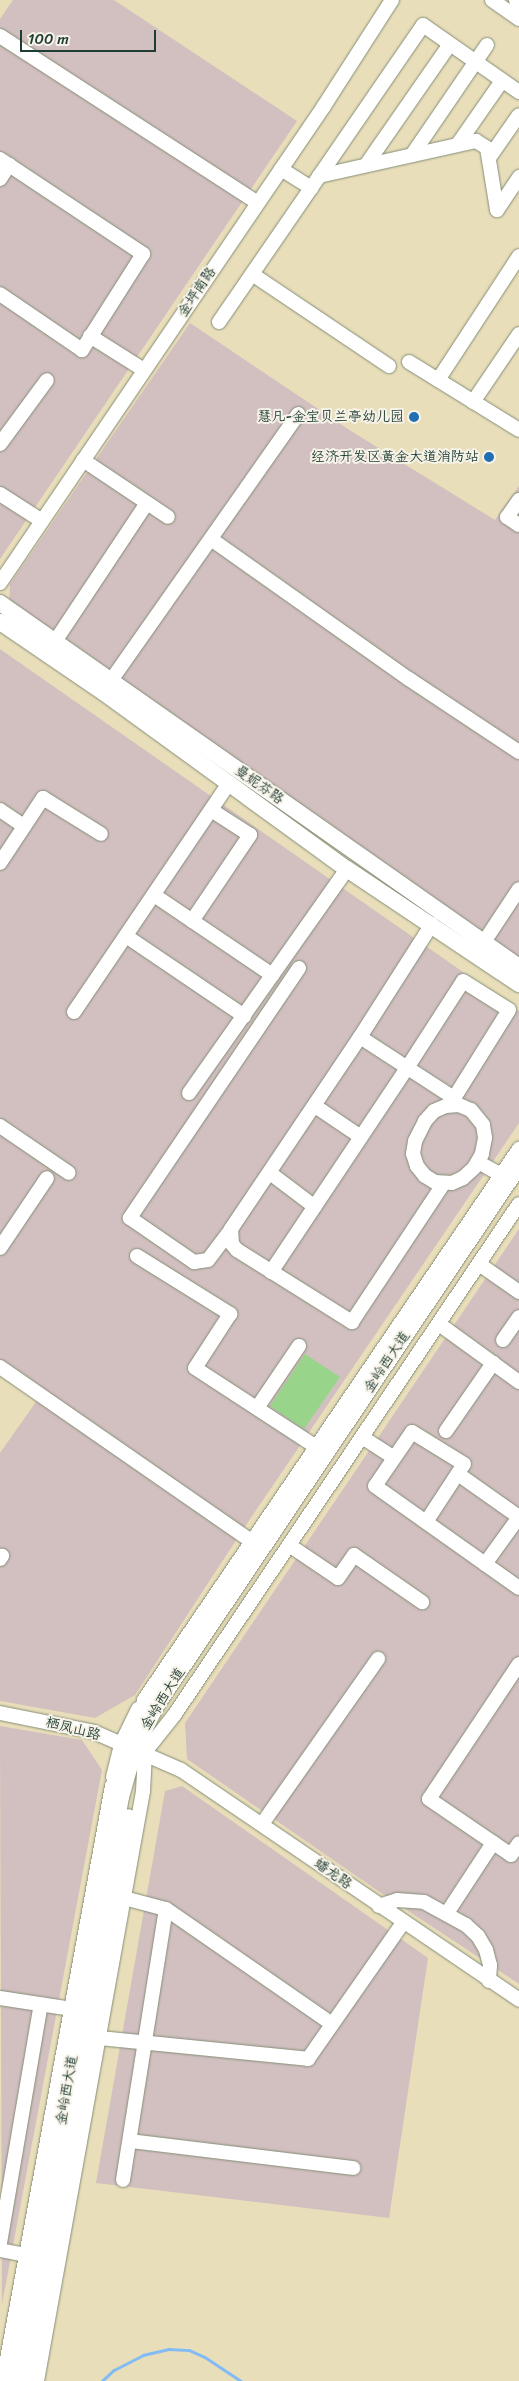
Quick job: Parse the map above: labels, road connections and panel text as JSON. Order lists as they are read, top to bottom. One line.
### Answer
{"streets":{"main road":["曼妮芬路","金岭西大道"],"street":["金坪南路","栖凤山路","蟠龙路"]},"crossings":[["金岭西大道","栖凤山路"],["金岭西大道","蟠龙路"],["栖凤山路","蟠龙路"]],"places":["慧凡-金宝贝兰亭幼儿园","经济开发区黄金大道消防站"],"scale_bar":"100 m"}
